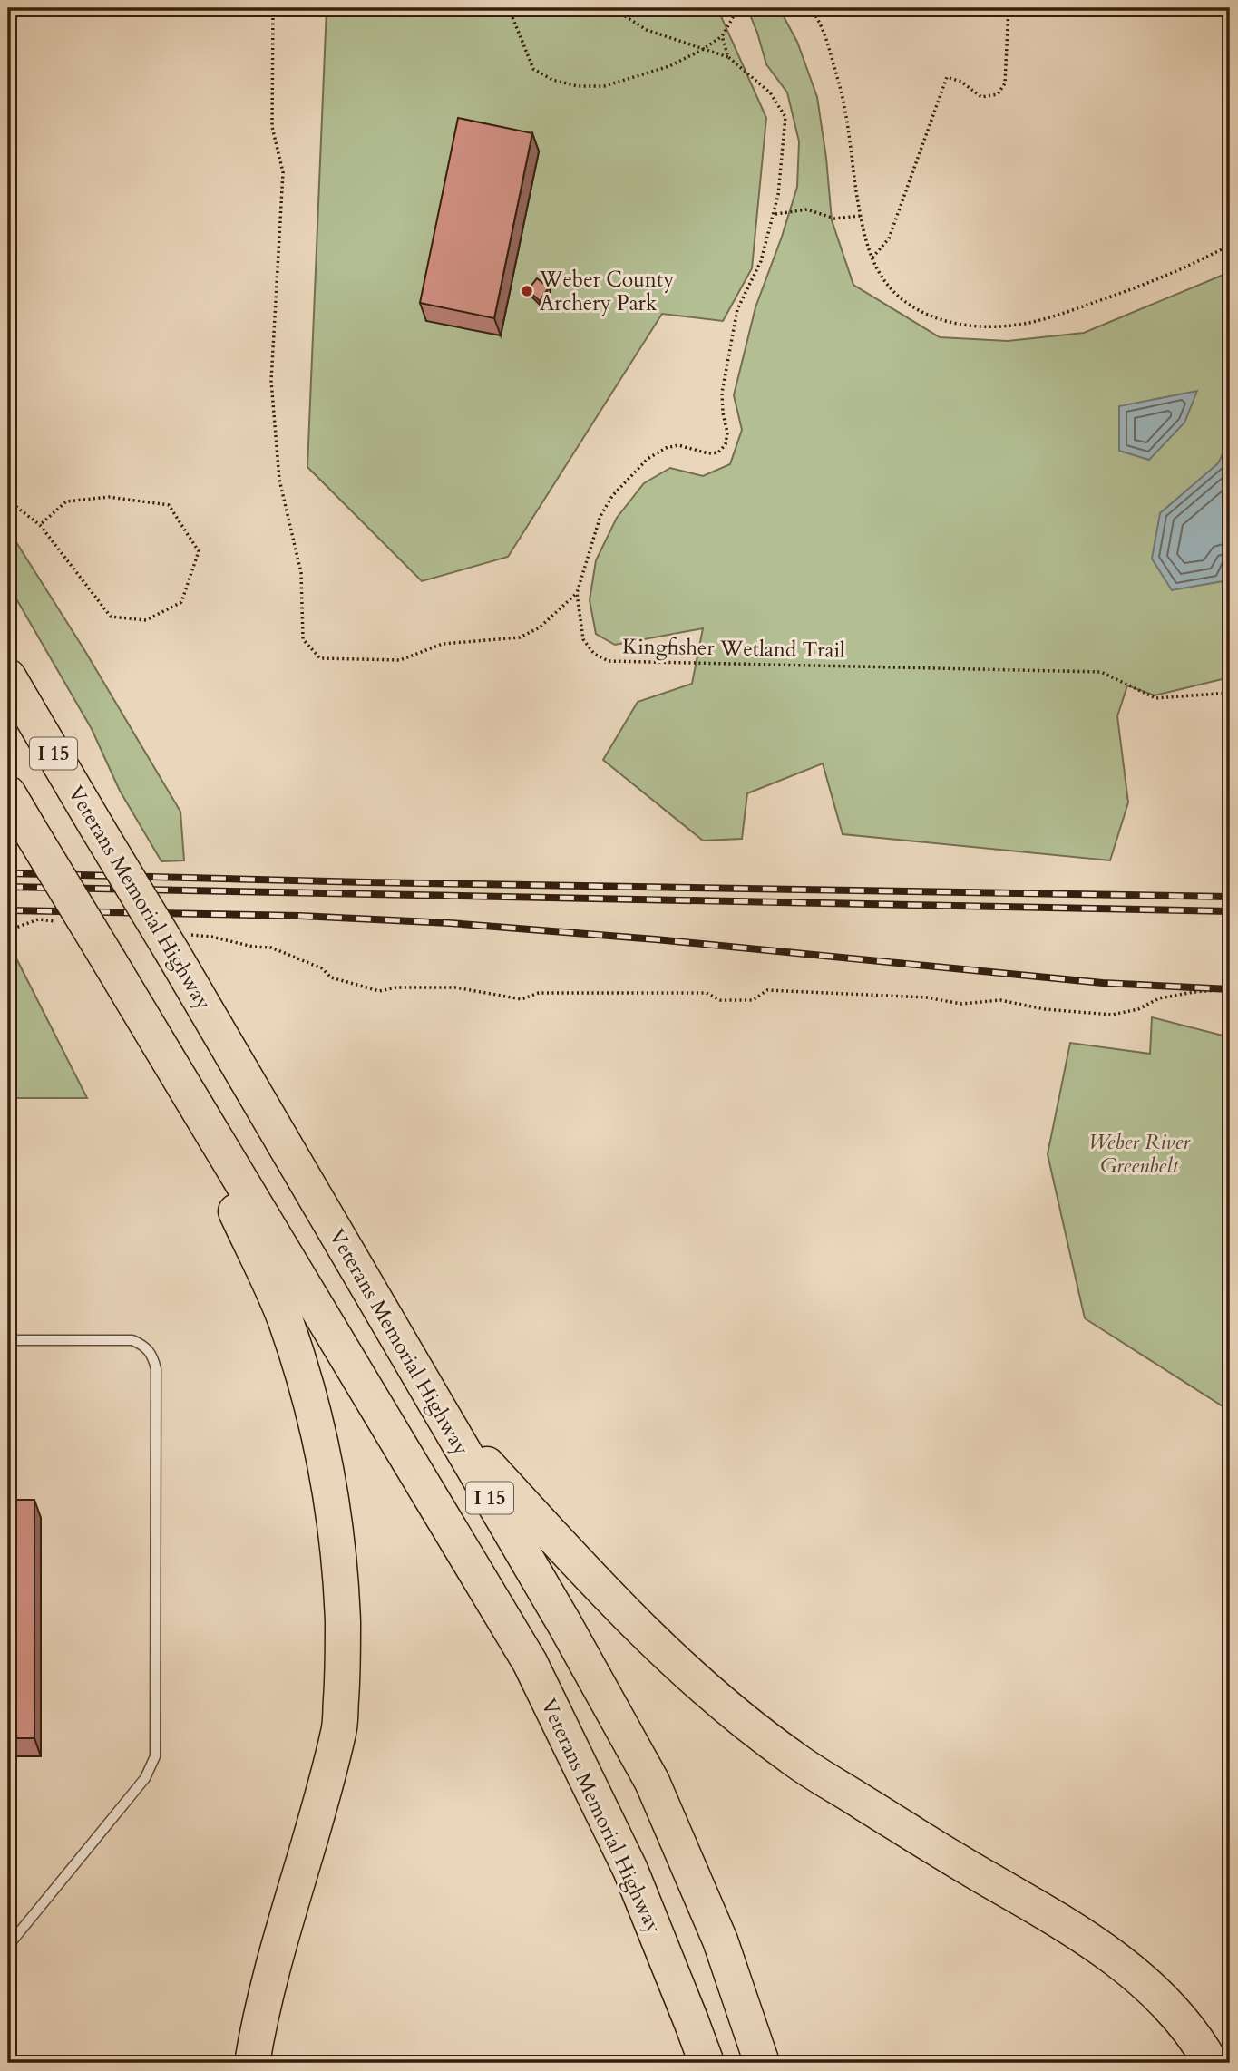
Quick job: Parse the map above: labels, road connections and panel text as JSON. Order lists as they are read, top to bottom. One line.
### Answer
{"streets":{"highway":["I 15","Veterans Memorial Highway"],"path":["Kingfisher Wetland Trail"]},"parks":["Weber River Greenbelt"],"places":["Weber County Archery Park"]}
